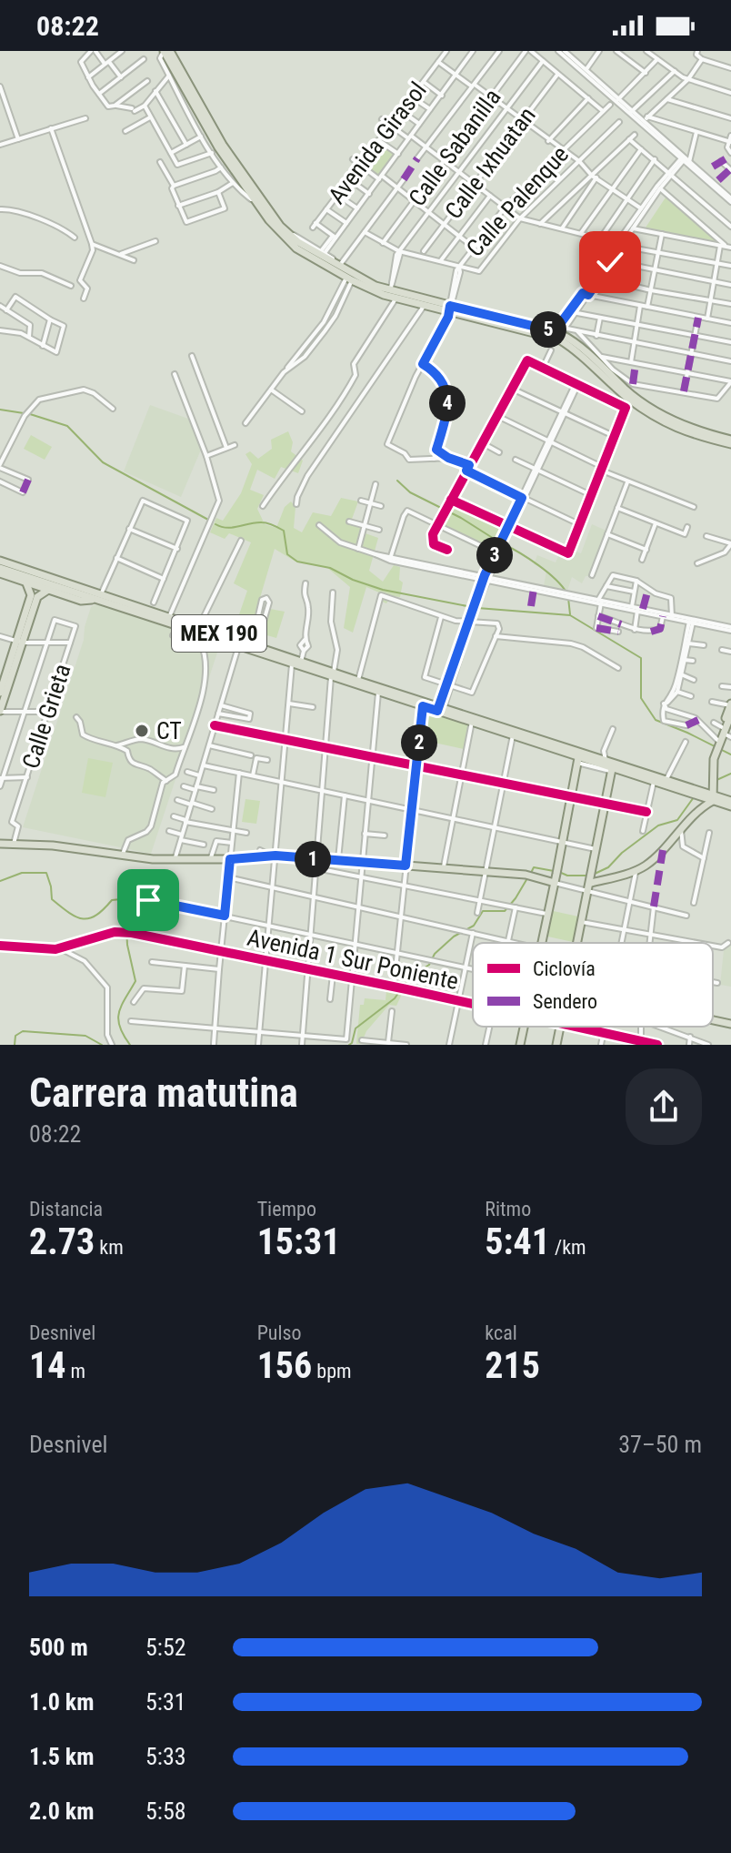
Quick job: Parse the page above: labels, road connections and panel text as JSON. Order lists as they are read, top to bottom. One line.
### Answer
{"streets":{"main road":["MEX 190"],"street":["Avenida Girasol","Calle Sabanilla","Calle Ixhuatan","Calle Palenque","Calle Grieta","Avenida 1 Sur Poniente"]},"places":["CT"],"legend":["Ciclovía","Sendero"],"page":{"status":"08:22","pins":["5","4","3","2","1"],"heading":["Carrera matutina","08:22"],"stats":[["Distancia","2.73 km"],["Tiempo","15:31"],["Ritmo","5:41 /km"],["Desnivel","14 m"],["Pulso","156 bpm"],["kcal","215"]],"chart":["Desnivel","37–50 m"],"list":[{"name":"500 m","note":"5:52"},{"name":"1.0 km","note":"5:31"},{"name":"1.5 km","note":"5:33"},{"name":"2.0 km","note":"5:58"}]}}
